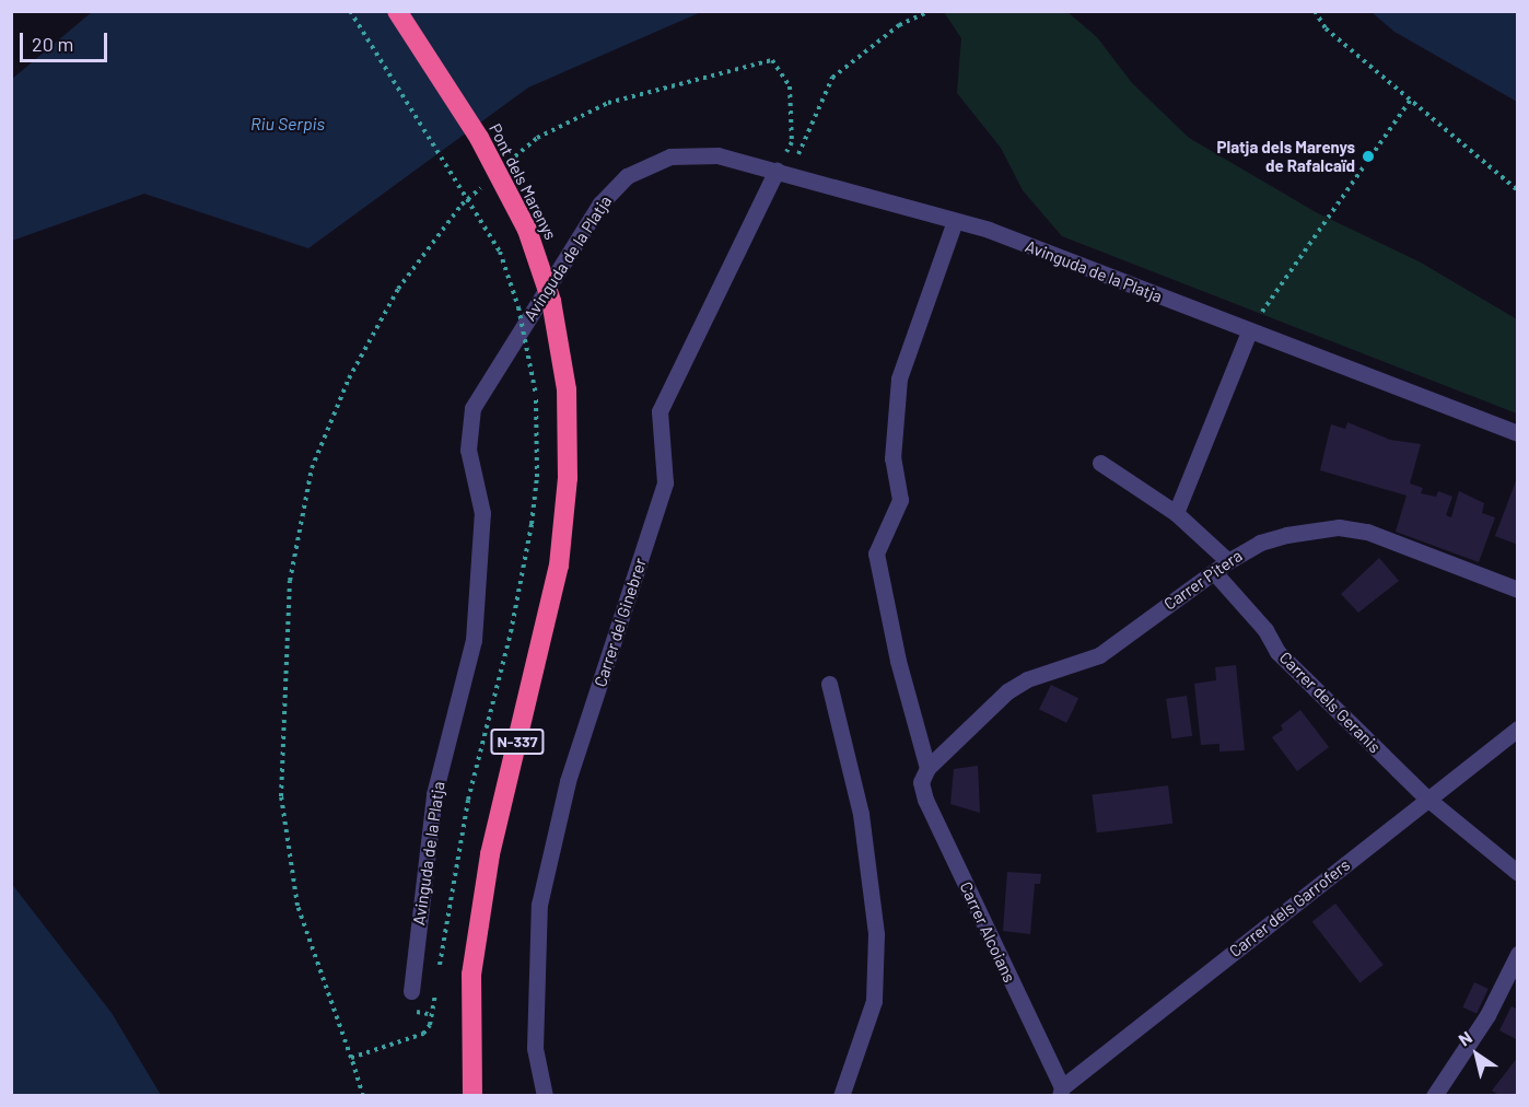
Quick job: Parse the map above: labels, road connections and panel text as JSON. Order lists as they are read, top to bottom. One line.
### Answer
{"streets":{"highway":["Pont dels Marenys","N-337"],"street":["Avinguda de la Platja","Carrer Pitera","Carrer del Ginebrer","Carrer dels Geranis","Carrer dels Garrofers","Carrer Alcoians"]},"crossings":[["Avinguda de la Platja","Carrer del Ginebrer"],["Avinguda de la Platja","Carrer Alcoians"],["Carrer Pitera","Carrer dels Geranis"],["Carrer Pitera","Carrer Alcoians"],["Carrer dels Geranis","Carrer dels Garrofers"],["Carrer dels Garrofers","Carrer Alcoians"]],"water":["Riu Serpis"],"places":["Platja dels Marenys de Rafalcaïd"],"scale_bar":"20 m","north":"top left"}
